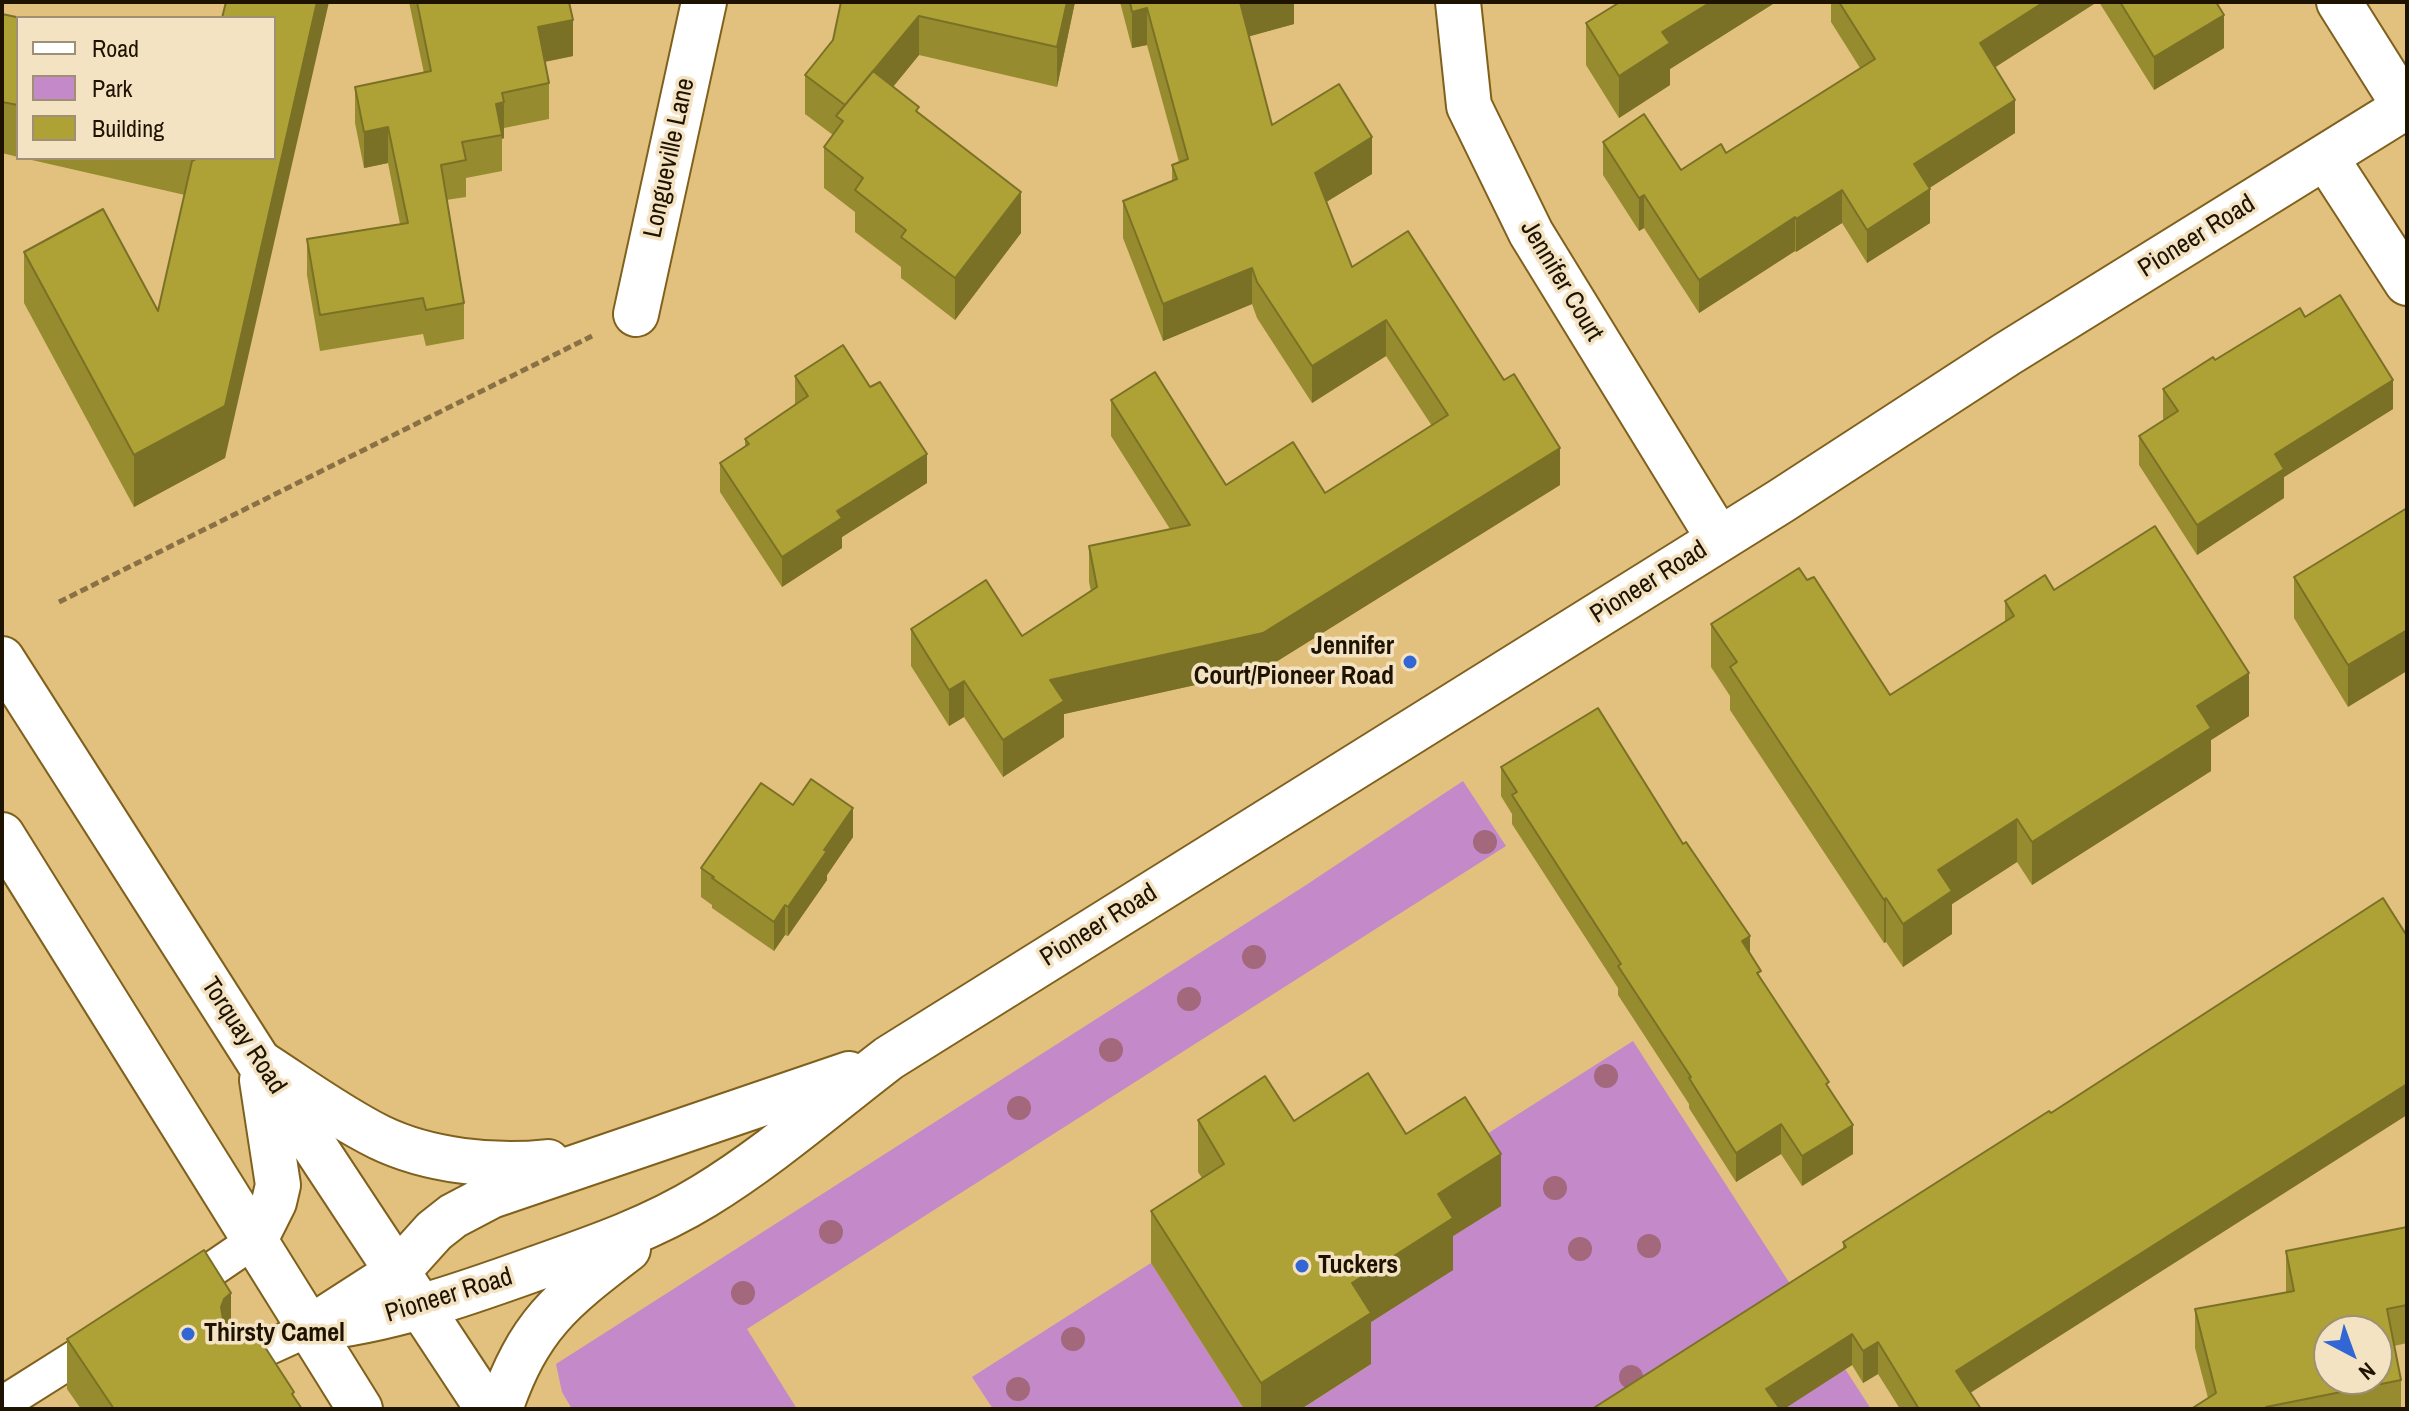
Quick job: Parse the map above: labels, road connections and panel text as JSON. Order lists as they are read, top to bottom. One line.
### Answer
{"streets":{"main road":["Longueville Lane","Pioneer Road","Jennifer Court","Torquay Road"]},"crossings":[["Pioneer Road","Jennifer Court"],["Pioneer Road","Torquay Road"]],"places":["Jennifer Court/Pioneer Road","Tuckers","Thirsty Camel"],"legend":["Road","Park","Building"],"north":"bottom right"}
